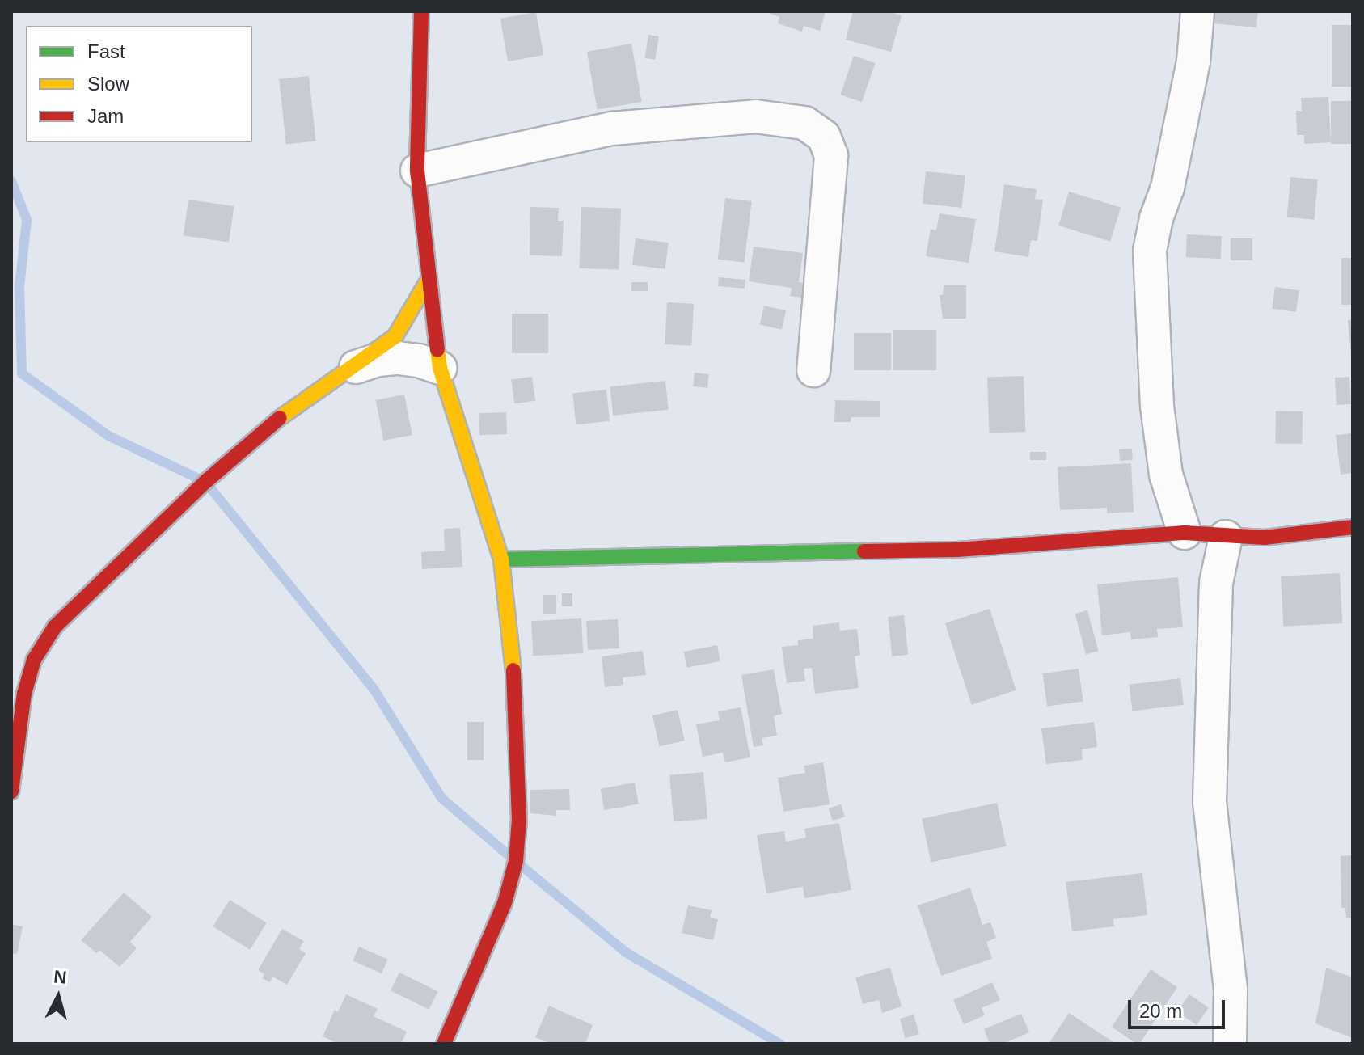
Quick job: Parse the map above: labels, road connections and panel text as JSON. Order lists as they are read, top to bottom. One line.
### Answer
{"legend":["Fast","Slow","Jam"],"scale_bar":"20 m","north":"top"}
